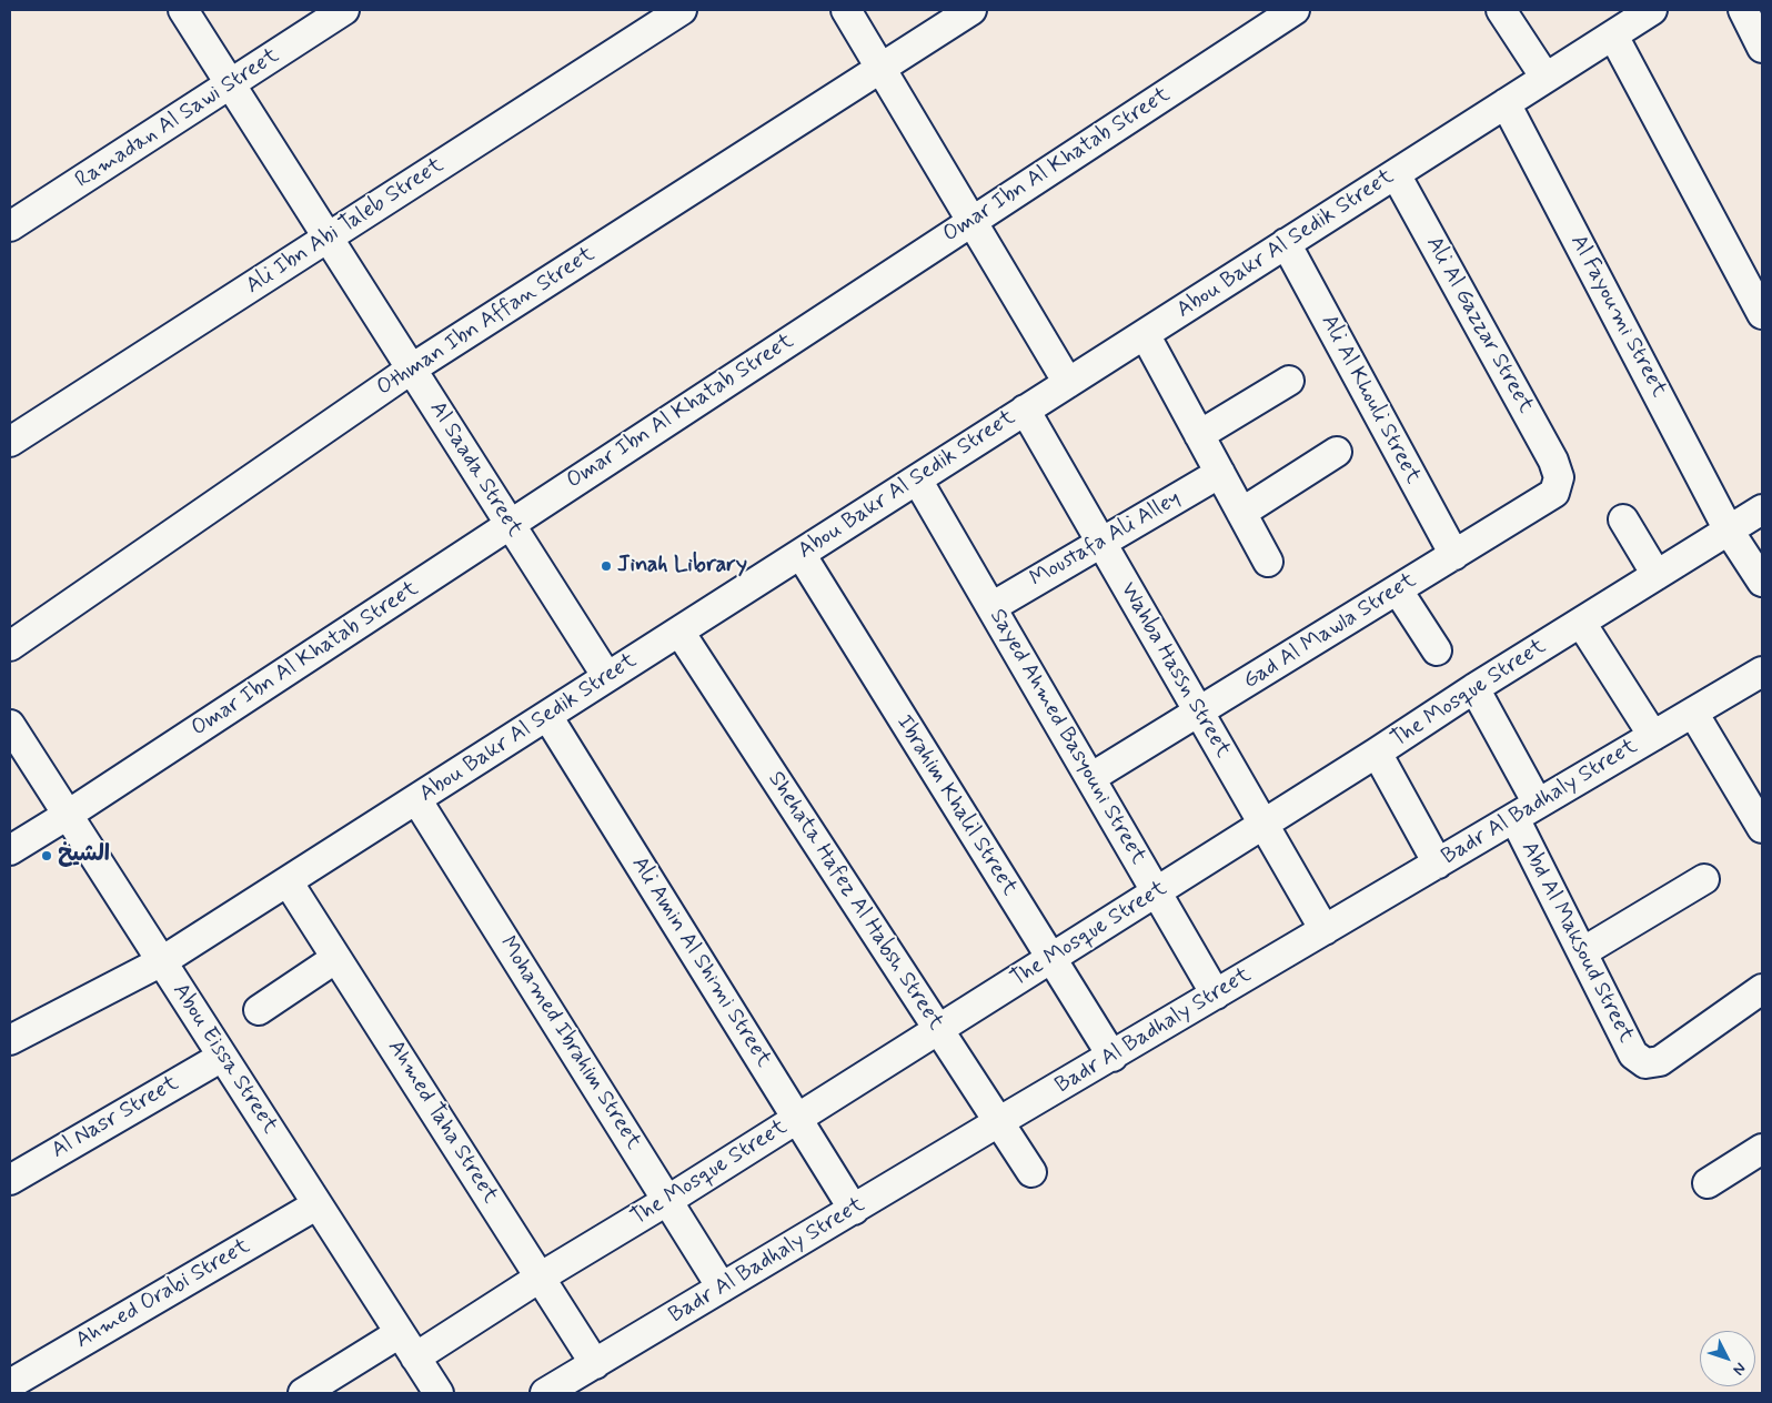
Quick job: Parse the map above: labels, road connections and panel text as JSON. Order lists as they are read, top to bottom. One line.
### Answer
{"streets":{"street":["Ramadan Al Sawi Street","Omar Ibn Al Khatab Street","Ali Ibn Abi Taleb Street","Abou Bakr Al Sedik Street","Al Fayoumi Street","Othman Ibn Affan Street","Ali Al Gazzar Street","Ali Al Khouli Street","Al Saada Street","Moustafa Ali Alley","Gad Al Mawla Street","Wahba Hassn Street","The Mosque Street","Sayed Ahmed Basyouni Street","Badr Al Badhaly Street","Ibrahim Khalil Street","Shehata Hafez Al Habsh Street","Abd Al Maksoud Street","Ali Amin Al Shimi Street","Mohamed Ibrahim Street","Abou Eissa Street","Al Nasr Street","Ahmed Taha Street","Ahmed Orabi Street"]},"crossings":[["Ramadan Al Sawi Street","Al Saada Street"],["Omar Ibn Al Khatab Street","Al Saada Street"],["Omar Ibn Al Khatab Street","Abou Eissa Street"],["Ali Ibn Abi Taleb Street","Al Saada Street"],["Abou Bakr Al Sedik Street","Al Fayoumi Street"],["Abou Bakr Al Sedik Street","Ali Al Gazzar Street"],["Abou Bakr Al Sedik Street","Ali Al Khouli Street"],["Abou Bakr Al Sedik Street","Al Saada Street"],["Abou Bakr Al Sedik Street","Wahba Hassn Street"],["Abou Bakr Al Sedik Street","Sayed Ahmed Basyouni Street"],["Abou Bakr Al Sedik Street","Ibrahim Khalil Street"],["Abou Bakr Al Sedik Street","Shehata Hafez Al Habsh Street"],["Abou Bakr Al Sedik Street","Ali Amin Al Shimi Street"],["Abou Bakr Al Sedik Street","Mohamed Ibrahim Street"],["Abou Bakr Al Sedik Street","Abou Eissa Street"],["Abou Bakr Al Sedik Street","Ahmed Taha Street"],["Al Fayoumi Street","The Mosque Street"],["Othman Ibn Affan Street","Al Saada Street"],["Ali Al Gazzar Street","Gad Al Mawla Street"],["Ali Al Khouli Street","Gad Al Mawla Street"],["Moustafa Ali Alley","Wahba Hassn Street"],["Moustafa Ali Alley","Sayed Ahmed Basyouni Street"],["Gad Al Mawla Street","Wahba Hassn Street"],["Gad Al Mawla Street","Sayed Ahmed Basyouni Street"],["Wahba Hassn Street","The Mosque Street"],["Wahba Hassn Street","Badr Al Badhaly Street"],["The Mosque Street","Sayed Ahmed Basyouni Street"],["The Mosque Street","Ibrahim Khalil Street"],["The Mosque Street","Shehata Hafez Al Habsh Street"],["The Mosque Street","Abd Al Maksoud Street"],["The Mosque Street","Ali Amin Al Shimi Street"],["The Mosque Street","Mohamed Ibrahim Street"],["The Mosque Street","Abou Eissa Street"],["The Mosque Street","Ahmed Taha Street"],["Sayed Ahmed Basyouni Street","Badr Al Badhaly Street"],["Badr Al Badhaly Street","Ibrahim Khalil Street"],["Badr Al Badhaly Street","Shehata Hafez Al Habsh Street"],["Badr Al Badhaly Street","Abd Al Maksoud Street"],["Badr Al Badhaly Street","Ali Amin Al Shimi Street"],["Badr Al Badhaly Street","Mohamed Ibrahim Street"],["Badr Al Badhaly Street","Ahmed Taha Street"],["Abou Eissa Street","Al Nasr Street"],["Abou Eissa Street","Ahmed Orabi Street"]],"places":["Jinah Library","الشيخ"],"north":"bottom right"}
